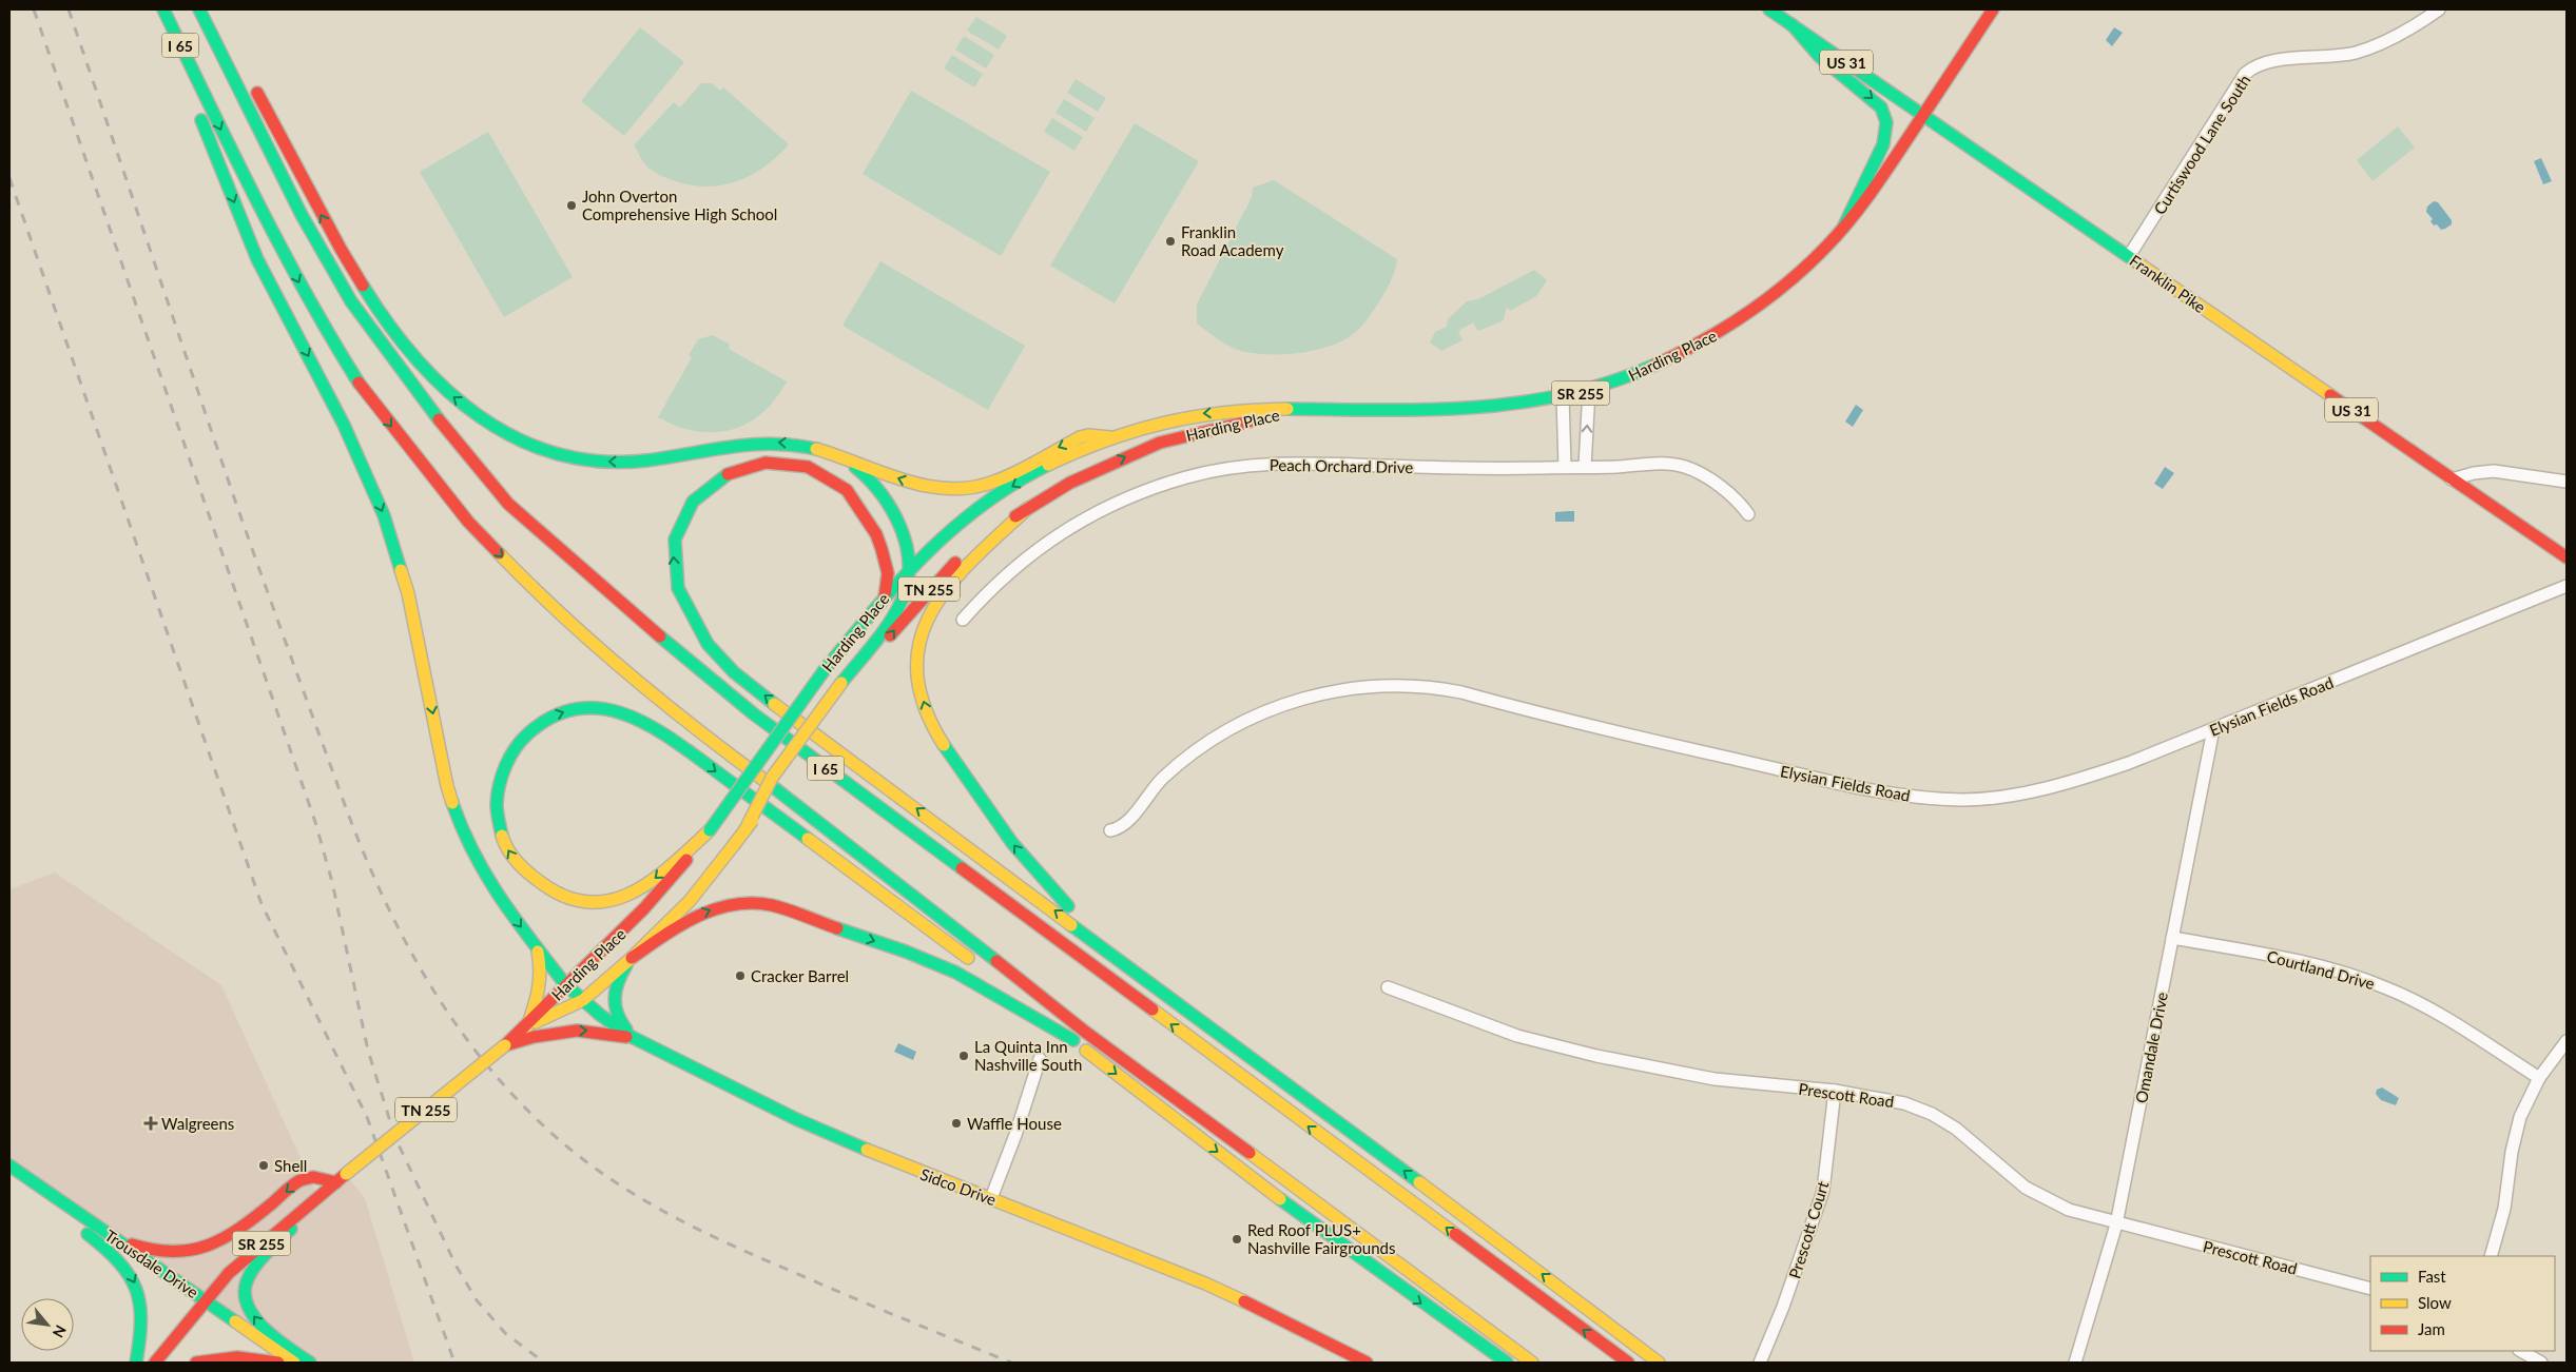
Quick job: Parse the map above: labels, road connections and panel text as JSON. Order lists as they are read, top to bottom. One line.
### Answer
{"streets":{"main road":["I 65","US 31","Franklin Pike","Harding Place","SR 255","TN 255","Sidco Drive","Trousdale Drive"],"street":["Curtiswood Lane South","Peach Orchard Drive","Elysian Fields Road","Courtland Drive","Omandale Drive","Prescott Road","Prescott Court"]},"crossings":[["I 65","Sidco Drive"],["Curtiswood Lane South","Franklin Pike"],["Franklin Pike","Harding Place"],["Harding Place","Sidco Drive"],["Harding Place","Trousdale Drive"],["Elysian Fields Road","Omandale Drive"],["Courtland Drive","Omandale Drive"],["Omandale Drive","Prescott Road"],["Prescott Road","Prescott Court"]],"one_way":["Sidco Drive"],"places":{"other":["John Overton Comprehensive High School","Franklin Road Academy","Cracker Barrel","La Quinta Inn Nashville South","Waffle House","Shell","Red Roof PLUS+ Nashville Fairgrounds"],"health":["Walgreens"]},"legend":["Fast","Slow","Jam"],"north":"bottom right"}
